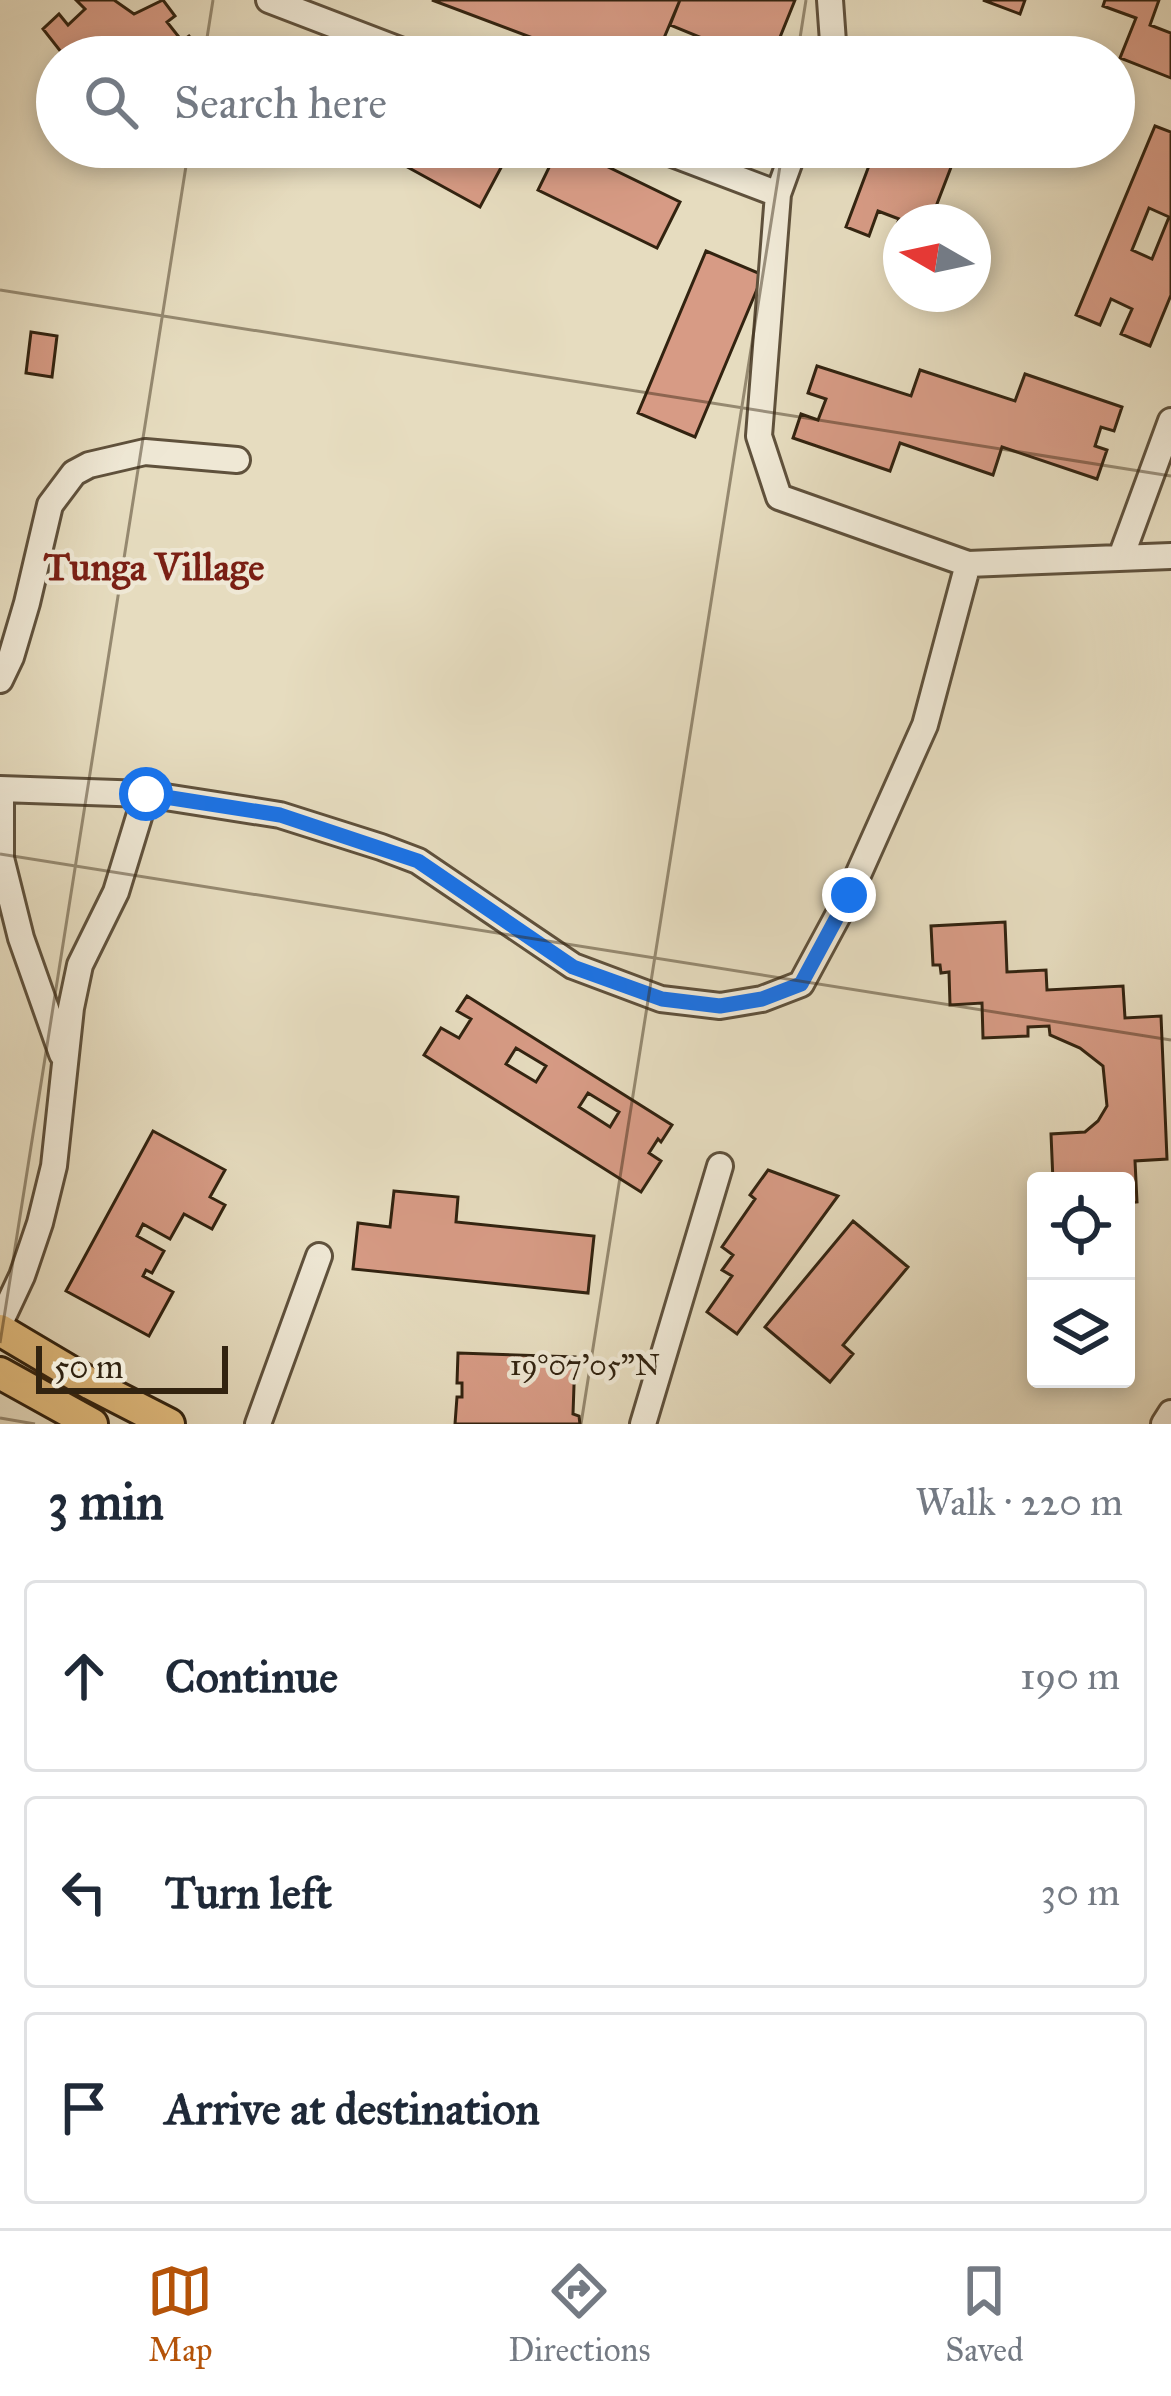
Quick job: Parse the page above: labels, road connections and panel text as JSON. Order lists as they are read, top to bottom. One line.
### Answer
{"districts":["Tunga Village"],"scale_bar":"50 m","north":"left","page":{"search":"Search here","scale":"50 m","heading":["3 min","Walk · 220 m"],"list":[["Continue","190 m"],["Turn left","30 m"],"Arrive at destination"],"nav":["Map","Directions","Saved"]},"coordinates":["19°07'05\"N"]}
